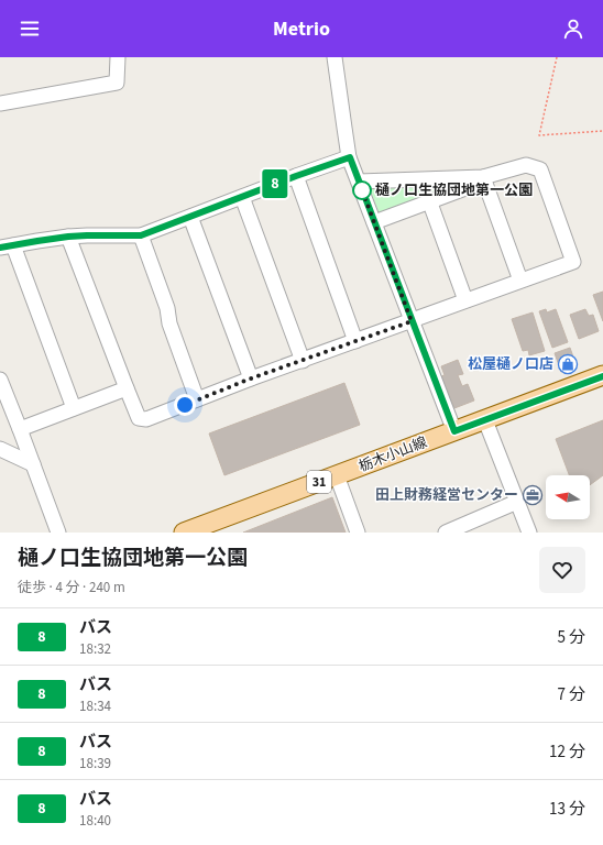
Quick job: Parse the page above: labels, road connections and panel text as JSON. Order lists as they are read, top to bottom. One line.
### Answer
{"streets":{"main road":["栃木小山線","31"]},"places":{"other":["樋ノ口生協団地第一公園"],"shop":["松屋樋ノ口店"],"office":["田上財務経営センター"]},"lines":["bus line 8"],"north":"left","page":{"header":"Metrio","on_map":"8","heading":["樋ノ口生協団地第一公園","徒歩 · 4 分 · 240 m"],"list":[{"mark":"8","name":"バス","note":"18:32","value":"5 分"},{"mark":"8","name":"バス","note":"18:34","value":"7 分"},{"mark":"8","name":"バス","note":"18:39","value":"12 分"},{"mark":"8","name":"バス","note":"18:40","value":"13 分"}]}}
